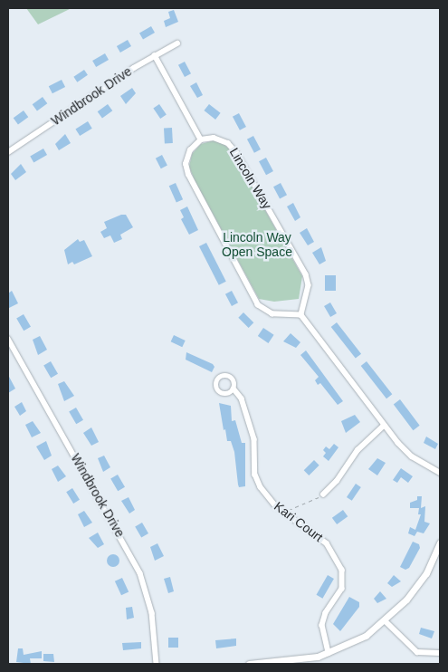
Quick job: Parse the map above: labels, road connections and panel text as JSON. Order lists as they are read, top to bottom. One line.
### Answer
{"streets":{"street":["Windbrook Drive","Lincoln Way","Kari Court"]},"parks":["Lincoln Way Open Space"]}
